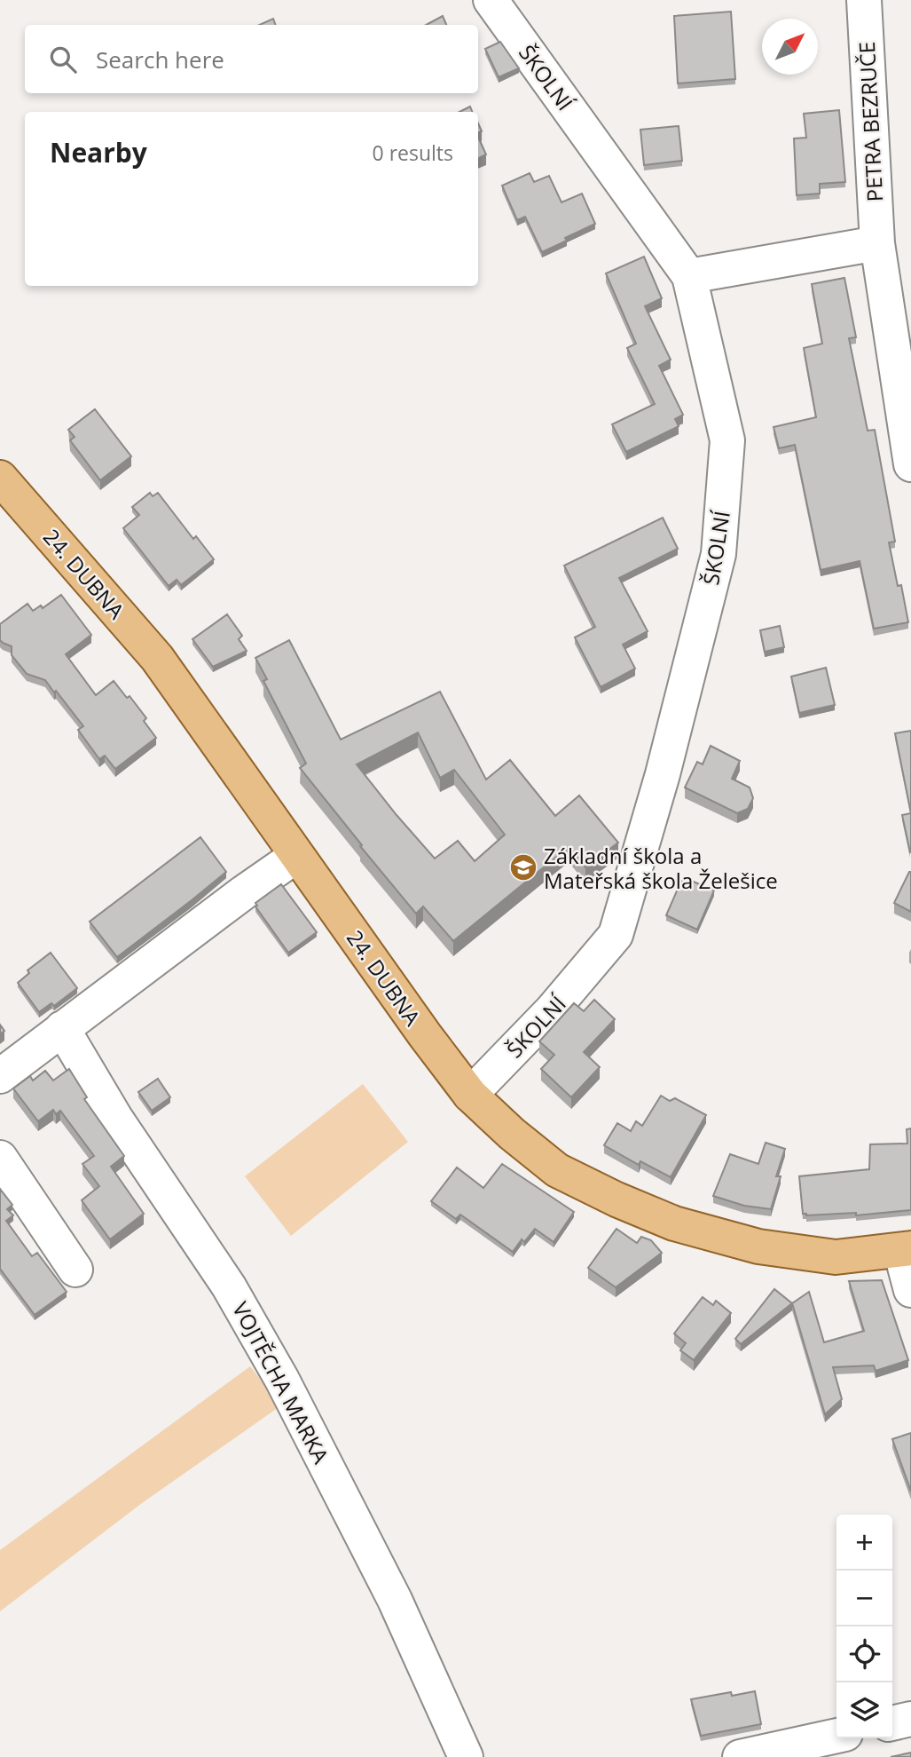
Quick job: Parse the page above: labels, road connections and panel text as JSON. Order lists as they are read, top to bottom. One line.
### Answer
{"streets":{"main road":["24. DUBNA"],"street":["ŠKOLNÍ","PETRA BEZRUČE","VOJTĚCHA MARKA"]},"crossings":[["ŠKOLNÍ","24. DUBNA"]],"places":{"school or university":["Základní škola a Mateřská škola Želešice"]},"north":"top right","page":{"search":"Search here","heading":["Nearby","0 results"],"map_buttons":["+","−"]}}
